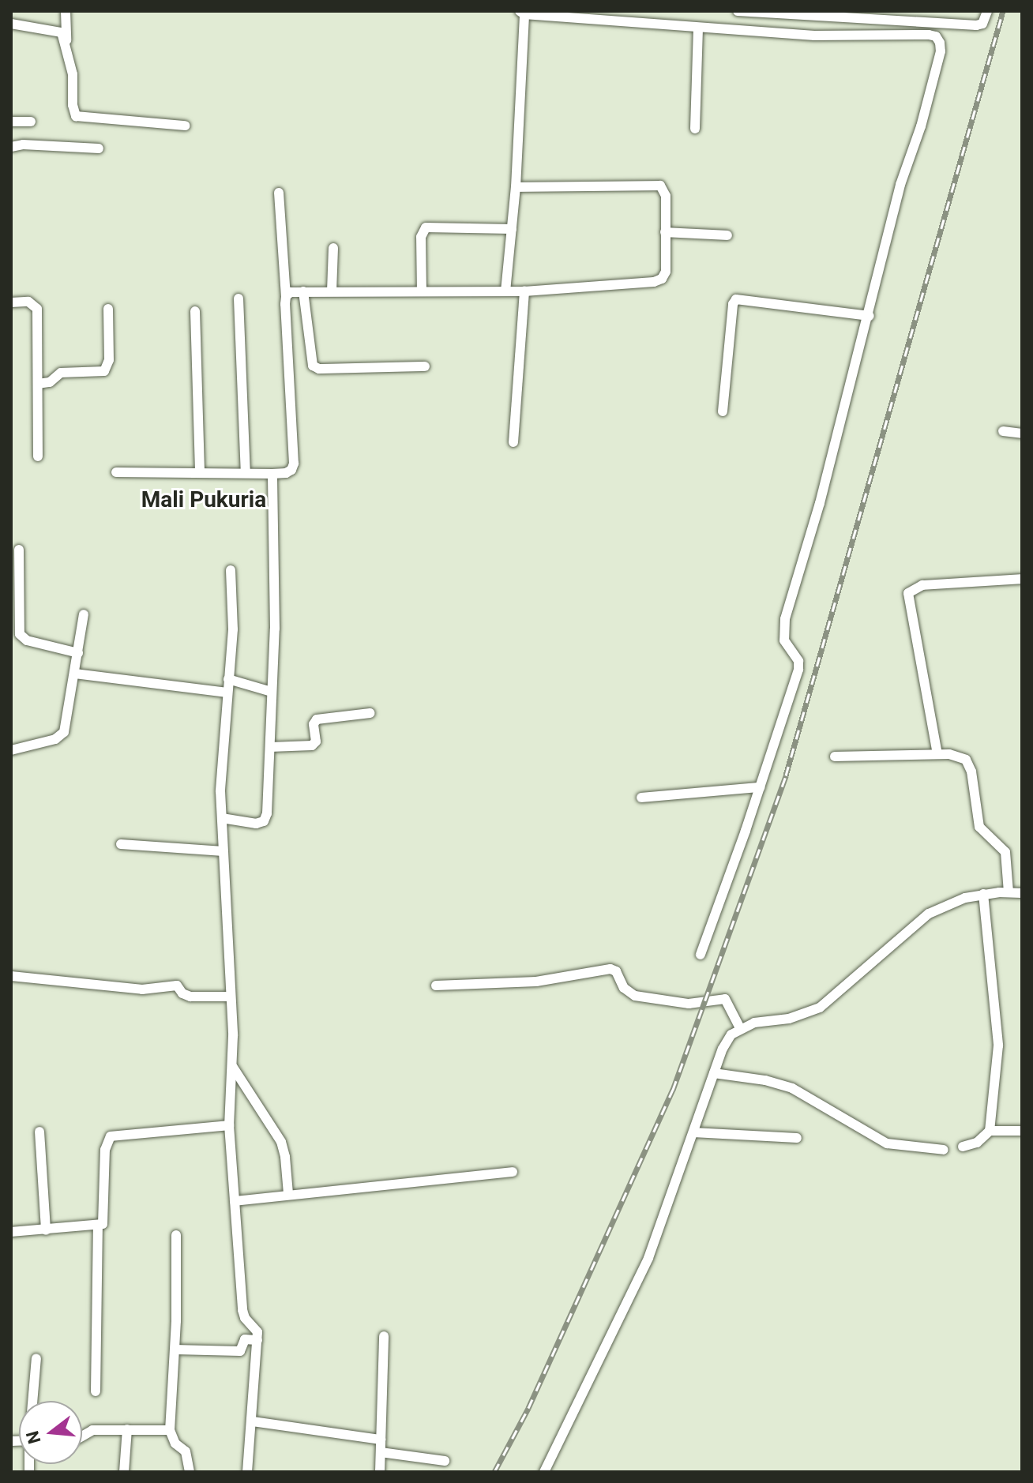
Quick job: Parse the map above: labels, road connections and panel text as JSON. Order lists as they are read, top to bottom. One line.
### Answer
{"districts":["Mali Pukuria"],"north":"left"}
